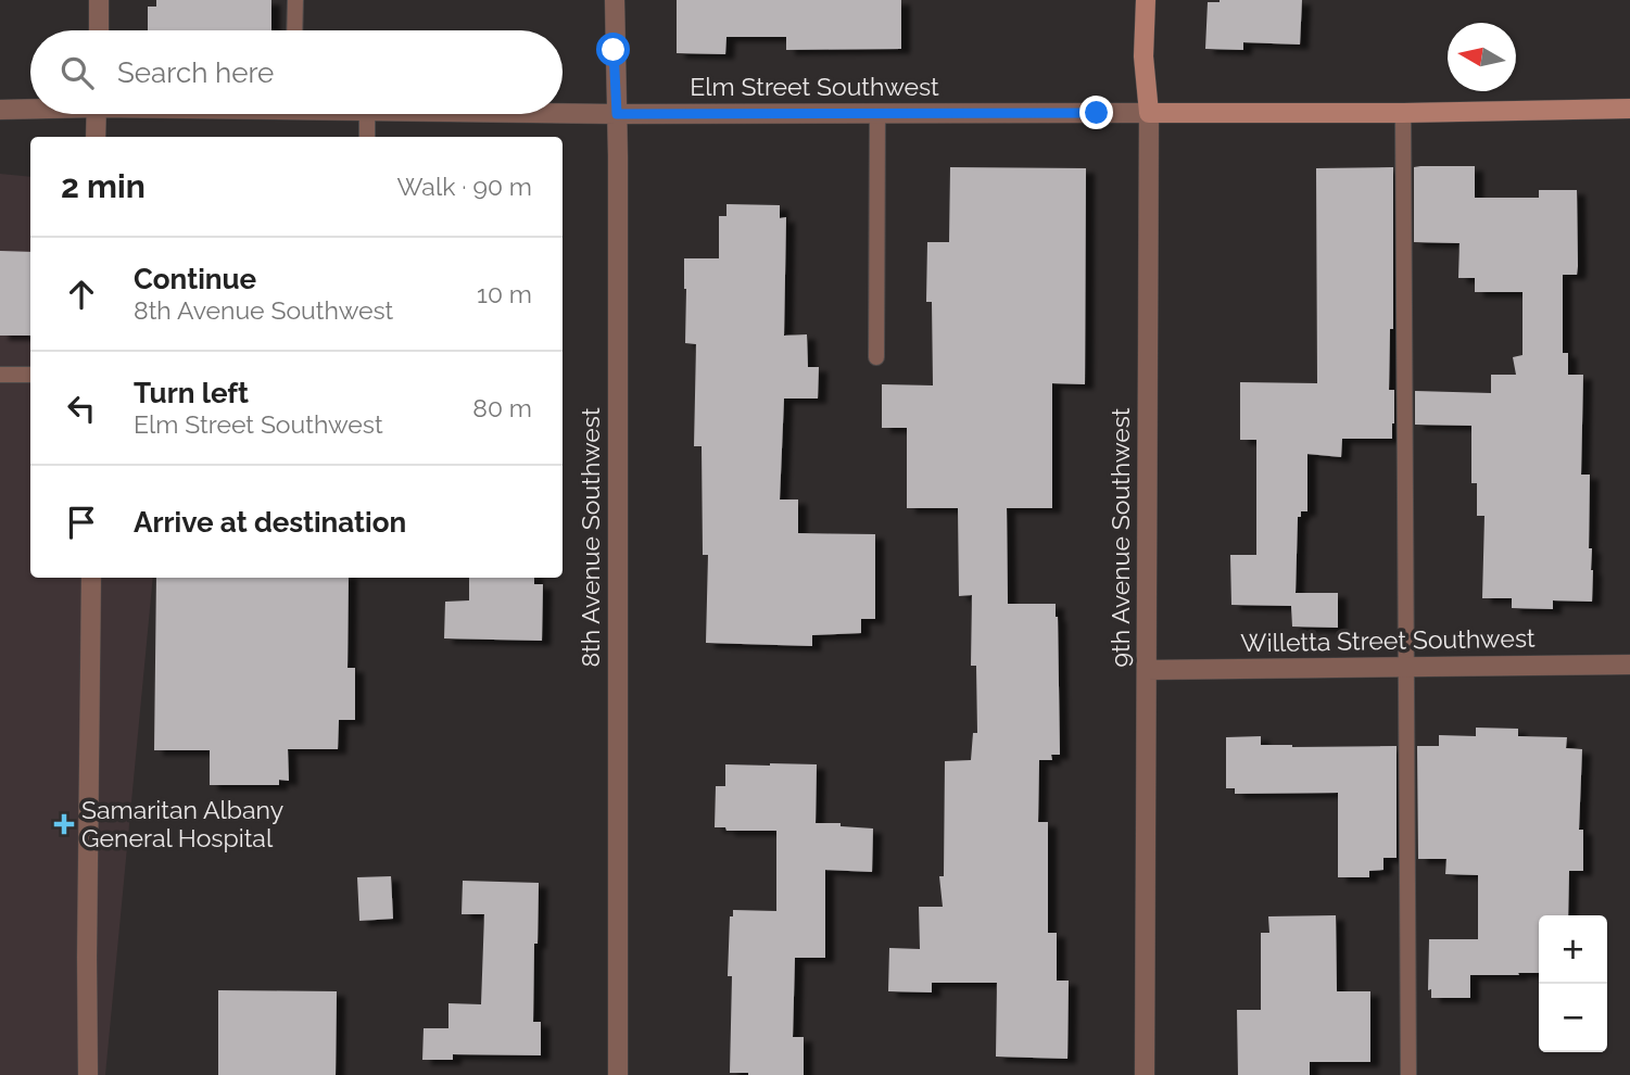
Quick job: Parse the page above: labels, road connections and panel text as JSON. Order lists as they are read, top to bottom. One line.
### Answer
{"streets":{"street":["Elm Street Southwest","8th Avenue Southwest","9th Avenue Southwest","Willetta Street Southwest"]},"crossings":[["Elm Street Southwest","8th Avenue Southwest"],["Elm Street Southwest","9th Avenue Southwest"],["9th Avenue Southwest","Willetta Street Southwest"]],"places":{"health":["Samaritan Albany General Hospital"]},"north":"left","page":{"search":"Search here","heading":["2 min","Walk · 90 m"],"list":[["Continue","8th Avenue Southwest","10 m"],["Turn left","Elm Street Southwest","80 m"],"Arrive at destination"],"map_buttons":["+","−"]}}
